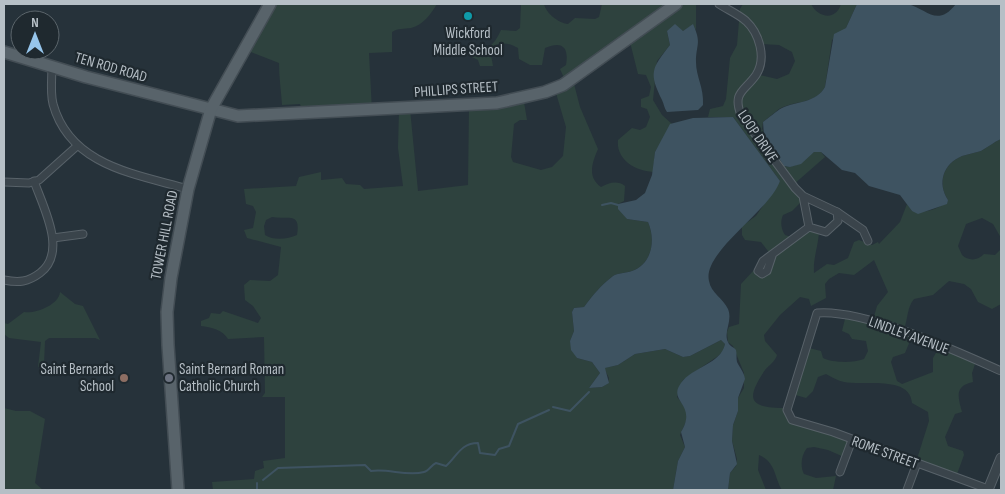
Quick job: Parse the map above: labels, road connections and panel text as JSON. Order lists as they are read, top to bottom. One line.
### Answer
{"streets":{"main road":["TEN ROD ROAD","PHILLIPS STREET","TOWER HILL ROAD"],"street":["LOOP DRIVE","LINDLEY AVENUE","ROME STREET"]},"crossings":[["TEN ROD ROAD","PHILLIPS STREET"],["TEN ROD ROAD","TOWER HILL ROAD"],["PHILLIPS STREET","TOWER HILL ROAD"],["LINDLEY AVENUE","ROME STREET"]],"places":["Wickford Middle School","Saint Bernards School","Saint Bernard Roman Catholic Church"],"north":"top"}
